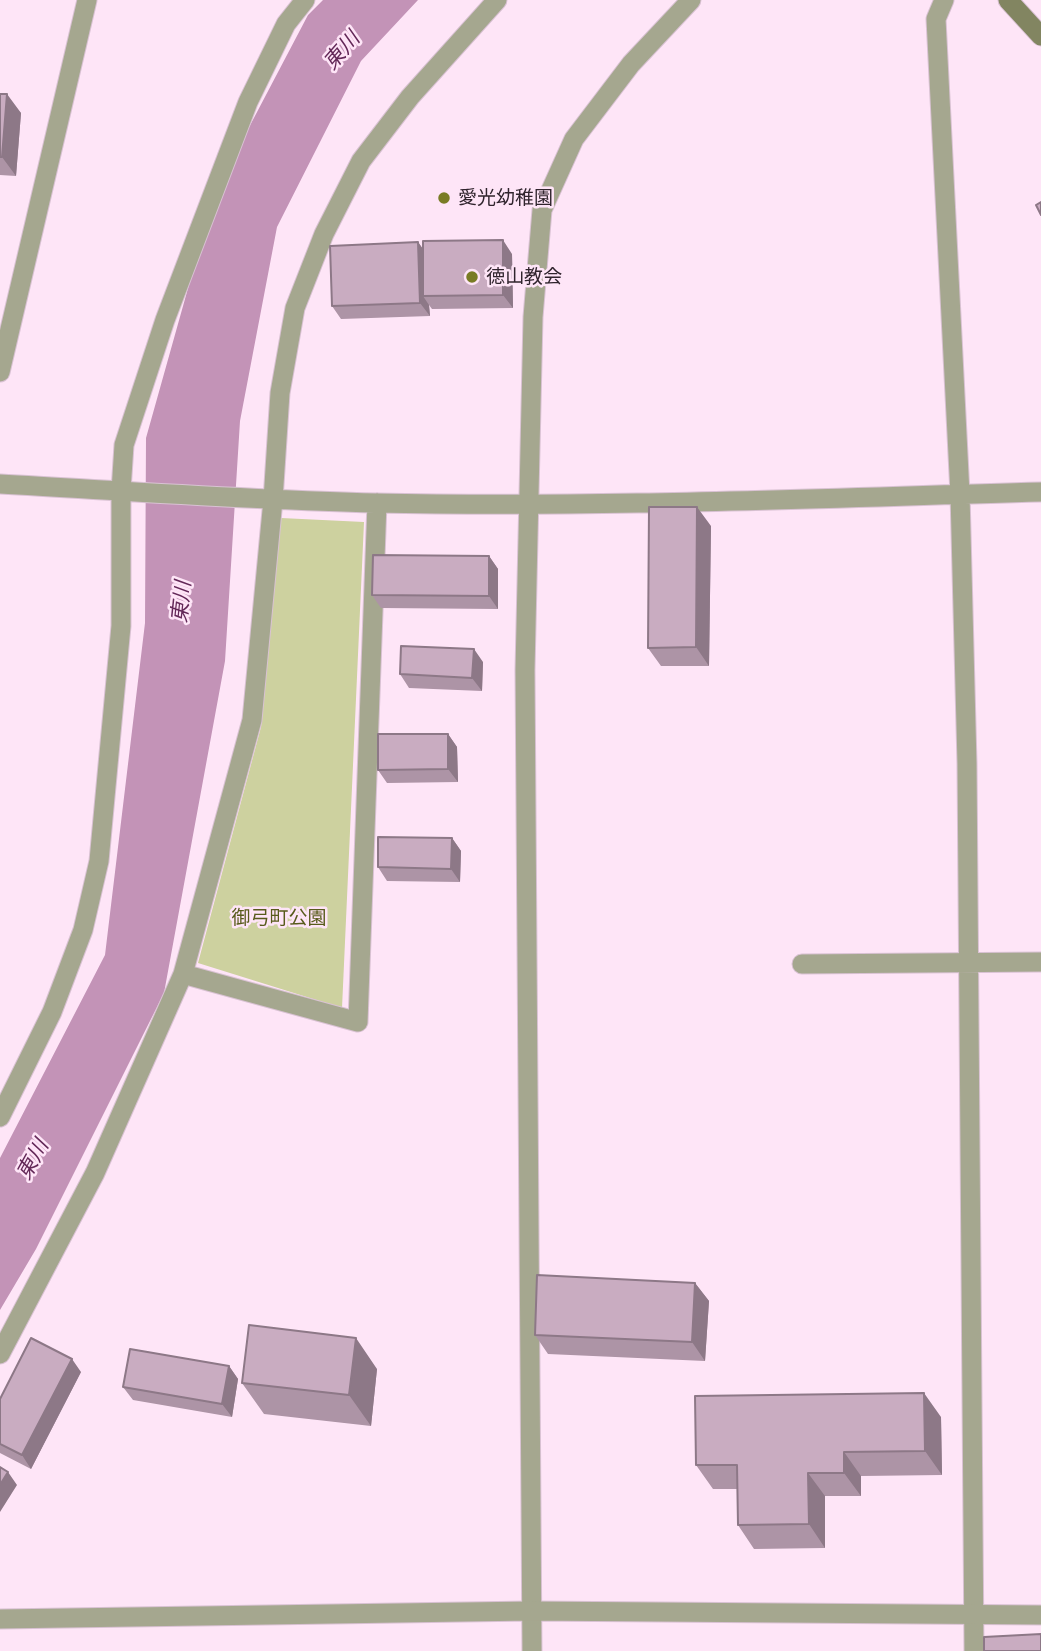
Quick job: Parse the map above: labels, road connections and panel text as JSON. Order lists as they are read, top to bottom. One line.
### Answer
{"water":["東川"],"parks":["御弓町公園"],"places":["愛光幼稚園","徳山教会"]}
